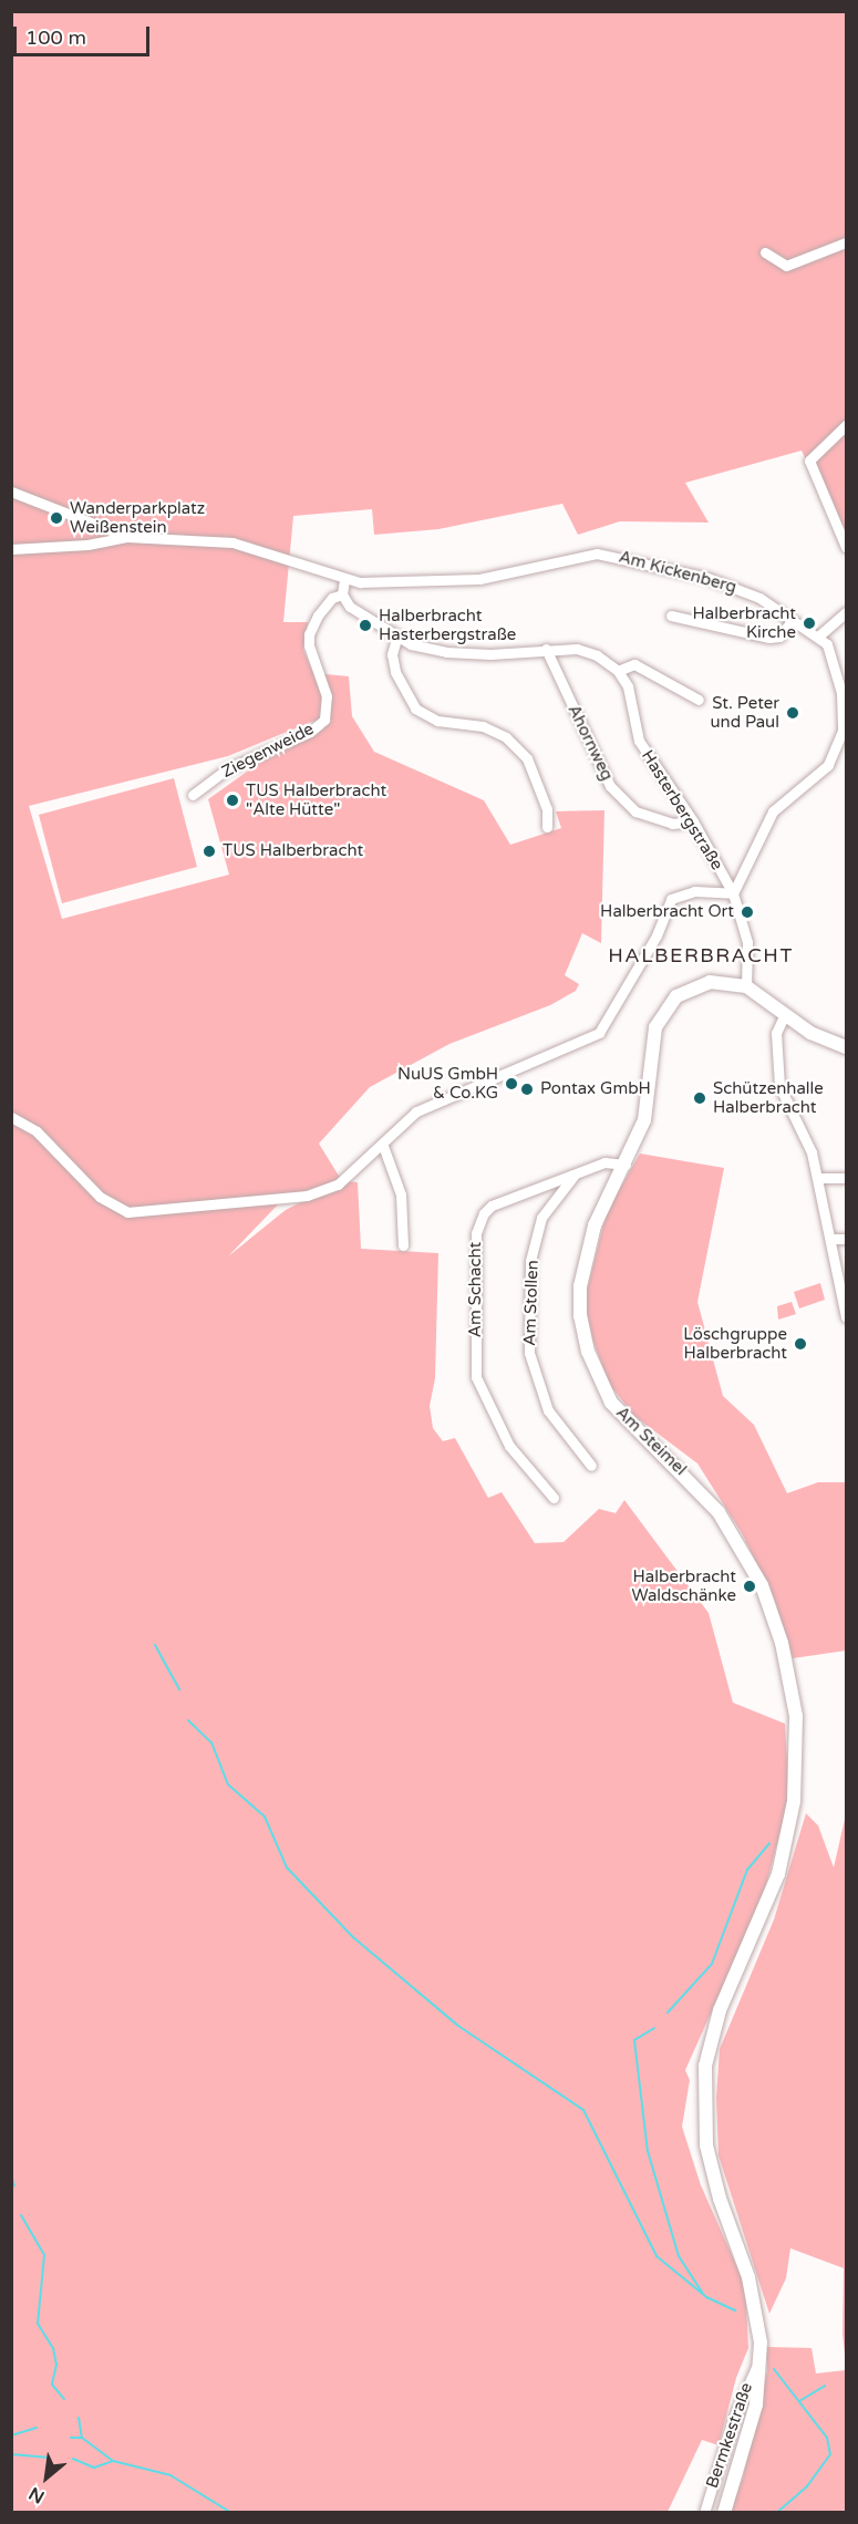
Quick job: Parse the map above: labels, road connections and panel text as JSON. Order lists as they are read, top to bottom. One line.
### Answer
{"streets":{"main road":["Am Steimel","Bermkestraße"],"street":["Am Kickenberg","Ahornweg","Ziegenweide","Hasterbergstraße","Am Schacht","Am Stollen"]},"crossings":[["Ahornweg","Hasterbergstraße"],["Hasterbergstraße","Am Steimel"],["Am Schacht","Am Stollen"],["Am Schacht","Am Steimel"],["Am Steimel","Bermkestraße"]],"districts":["HALBERBRACHT"],"places":["Wanderparkplatz Weißenstein","Halberbracht Kirche","Halberbracht Hasterbergstraße","St. Peter und Paul","TUS Halberbracht \"Alte Hütte\"","TUS Halberbracht","Halberbracht Ort","NuUS GmbH & Co.KG","Pontax GmbH","Schützenhalle Halberbracht","Löschgruppe Halberbracht","Halberbracht Waldschänke"],"scale_bar":"100 m","north":"bottom left"}
